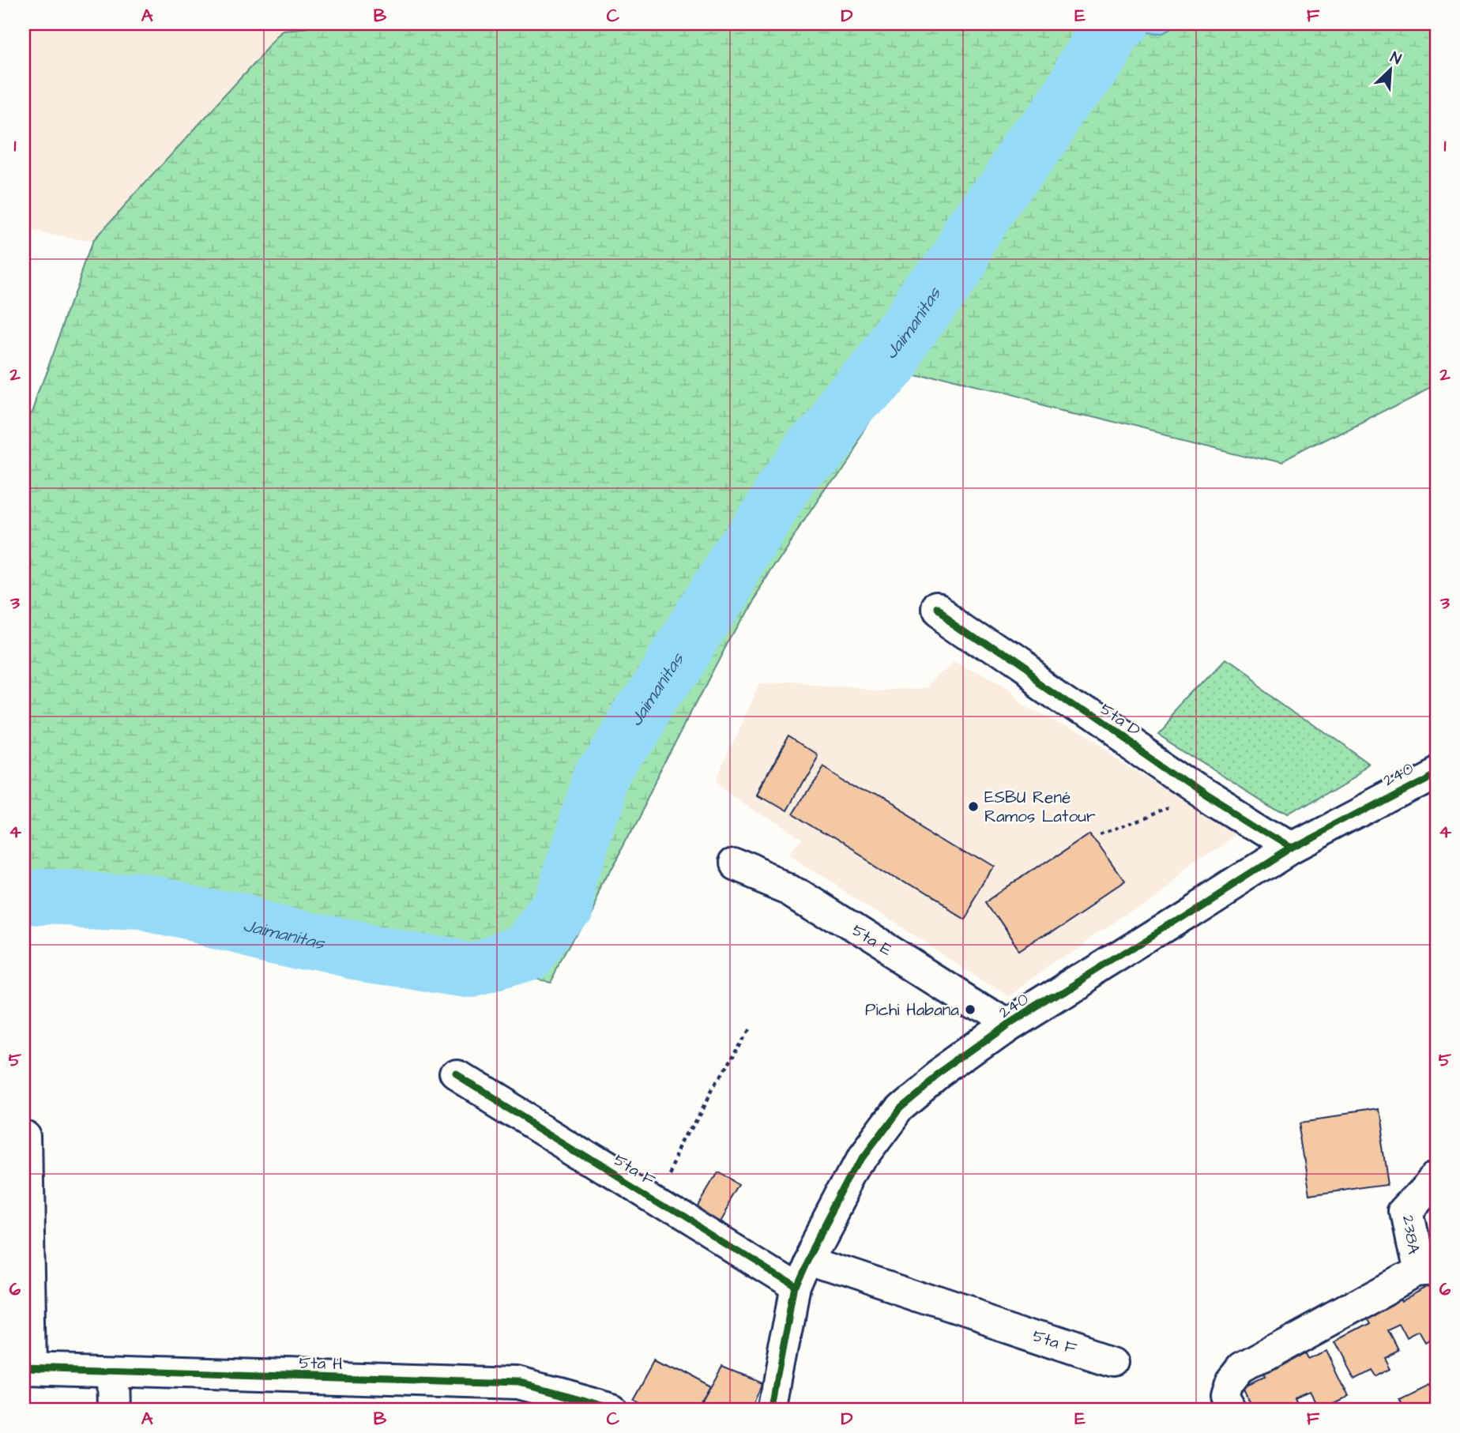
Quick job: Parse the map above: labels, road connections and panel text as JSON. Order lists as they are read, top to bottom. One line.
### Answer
{"streets":{"street":["5ta D","240","5ta E","5ta F","238A","5ta H"]},"crossings":[["5ta D","240"],["240","5ta E"],["240","5ta F"]],"water":["Jaimanitas"],"places":["ESBU René Ramos Latour","Pichi Habana"],"north":"top right","grid":{"columns":["A","B","C","D","E","F"],"rows":["1","2","3","4","5","6"]}}
